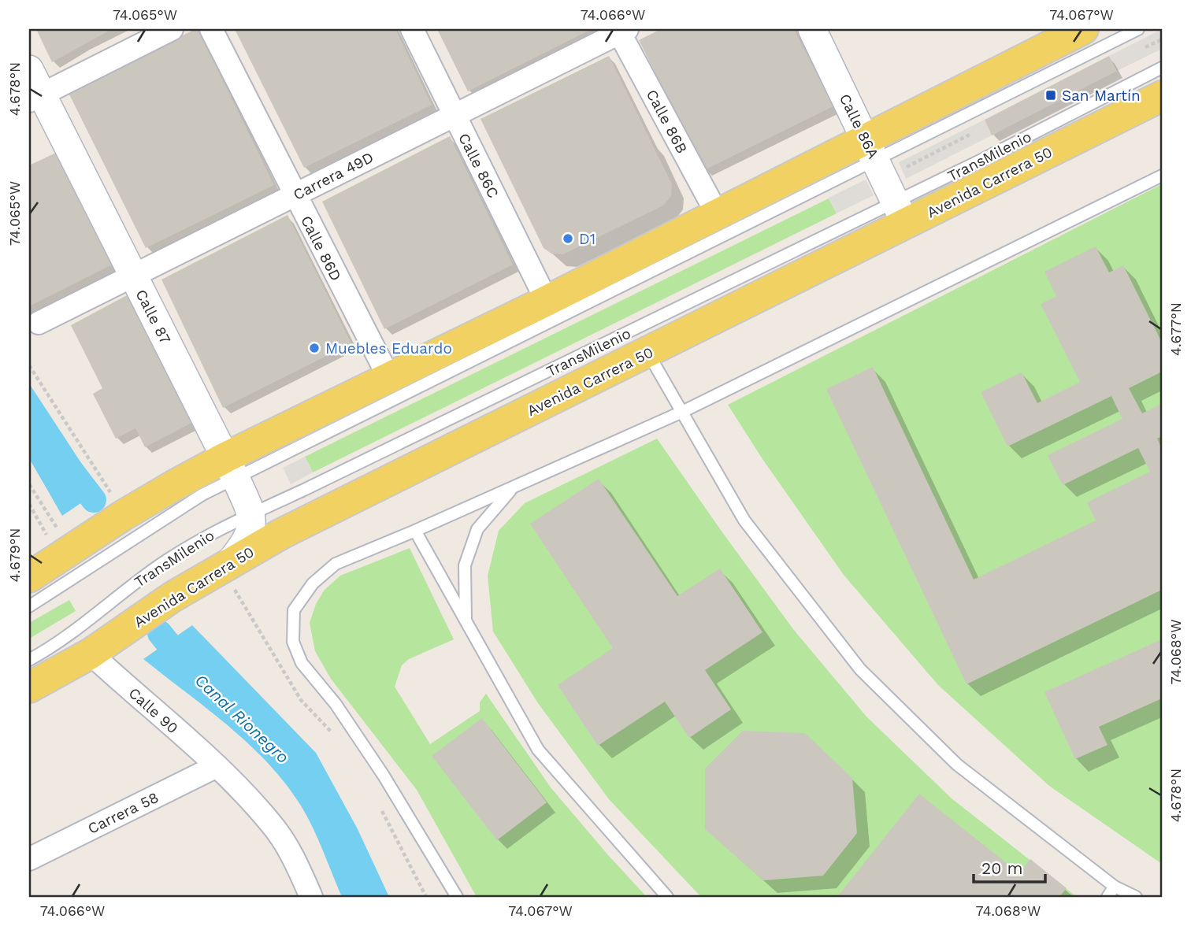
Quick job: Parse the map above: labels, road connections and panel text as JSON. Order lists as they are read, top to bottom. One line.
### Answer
{"streets":{"main road":["Avenida Carrera 50"],"street":["Calle 86B","Calle 86A","Calle 86C","Carrera 49D","Calle 86D","Calle 87","Calle 90","Carrera 58"],"lane":["TransMilenio"]},"crossings":[["Calle 86B","Carrera 49D"],["Calle 86A","TransMilenio"],["Calle 86A","Avenida Carrera 50"],["TransMilenio","Avenida Carrera 50"],["TransMilenio","Calle 87"],["Calle 86C","Carrera 49D"],["Carrera 49D","Calle 86D"],["Carrera 49D","Calle 87"],["Avenida Carrera 50","Calle 90"],["Calle 90","Carrera 58"]],"water":["Canal Rionegro"],"places":{"transit":["San Martín"],"other":["D1","Muebles Eduardo"]},"scale_bar":"20 m","coordinates":["74.065°W","74.066°W","74.067°W","4.678°N","4.677°N","4.679°N","74.068°W"]}
